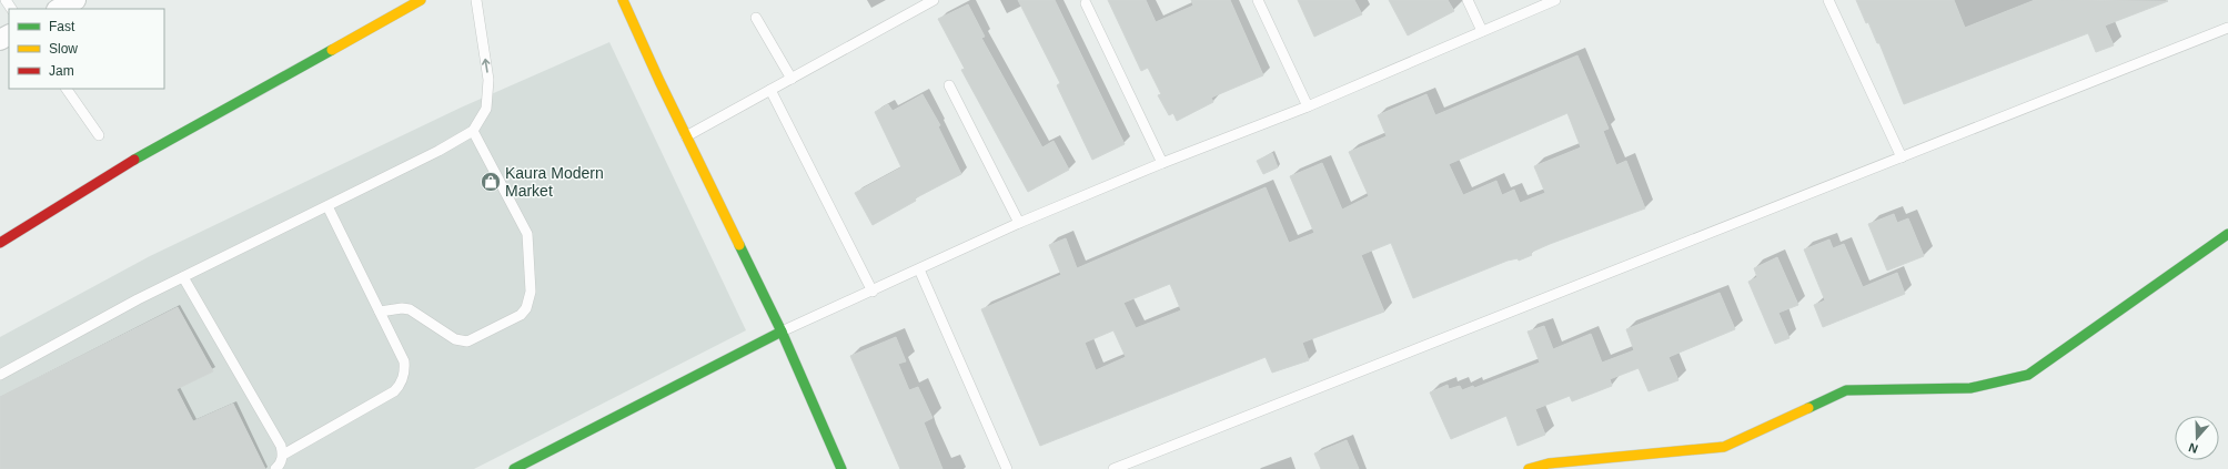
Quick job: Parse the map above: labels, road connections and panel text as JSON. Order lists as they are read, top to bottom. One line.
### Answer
{"places":{"shop":["Kaura Modern Market"]},"legend":["Fast","Slow","Jam"],"north":"bottom"}
